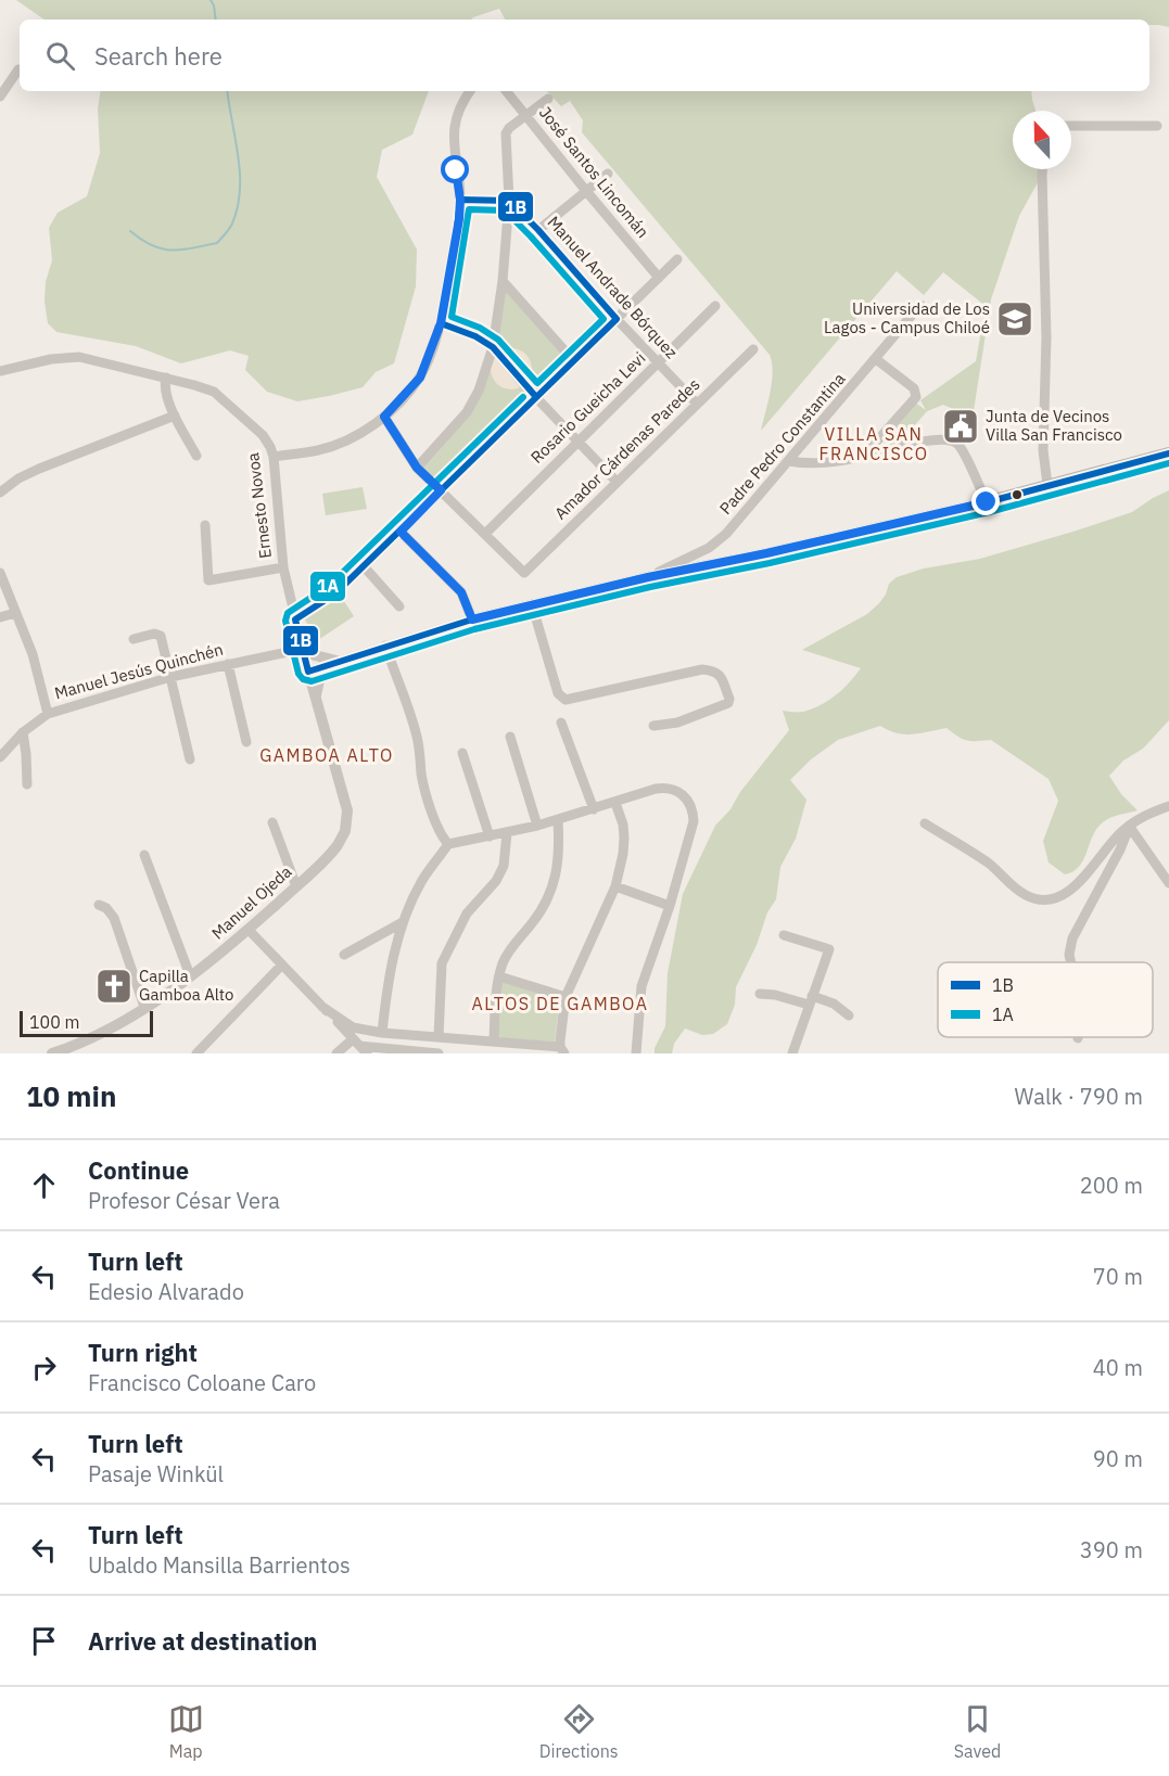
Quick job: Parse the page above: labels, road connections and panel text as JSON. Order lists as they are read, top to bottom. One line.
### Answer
{"streets":{"street":["José Santos Lincomán","Manuel Andrade Bórquez","Rosario Gueicha Levi","Padre Pedro Constantina","Amador Cárdenas Paredes","Ernesto Novoa","Manuel Jesús Quinchén","Manuel Ojeda"]},"crossings":[["Manuel Andrade Bórquez","Rosario Gueicha Levi"],["Manuel Andrade Bórquez","Amador Cárdenas Paredes"],["Rosario Gueicha Levi","Amador Cárdenas Paredes"],["Ernesto Novoa","Manuel Jesús Quinchén"],["Ernesto Novoa","Manuel Ojeda"]],"districts":["VILLA SAN FRANCISCO","GAMBOA ALTO","ALTOS DE GAMBOA"],"places":{"school or university":["Universidad de Los Lagos - Campus Chiloé"],"public building":["Junta de Vecinos Villa San Francisco"],"church":["Capilla Gamboa Alto"]},"lines":["transit line 1B","transit line 1A"],"legend":["1B","1A"],"scale_bar":"100 m","north":"top","page":{"search":"Search here","scale":"100 m","heading":["10 min","Walk · 790 m"],"list":[["Continue","Profesor César Vera","200 m"],["Turn left","Edesio Alvarado","70 m"],["Turn right","Francisco Coloane Caro","40 m"],["Turn left","Pasaje Winkül","90 m"],["Turn left","Ubaldo Mansilla Barrientos","390 m"],"Arrive at destination"],"nav":["Map","Directions","Saved"]}}
